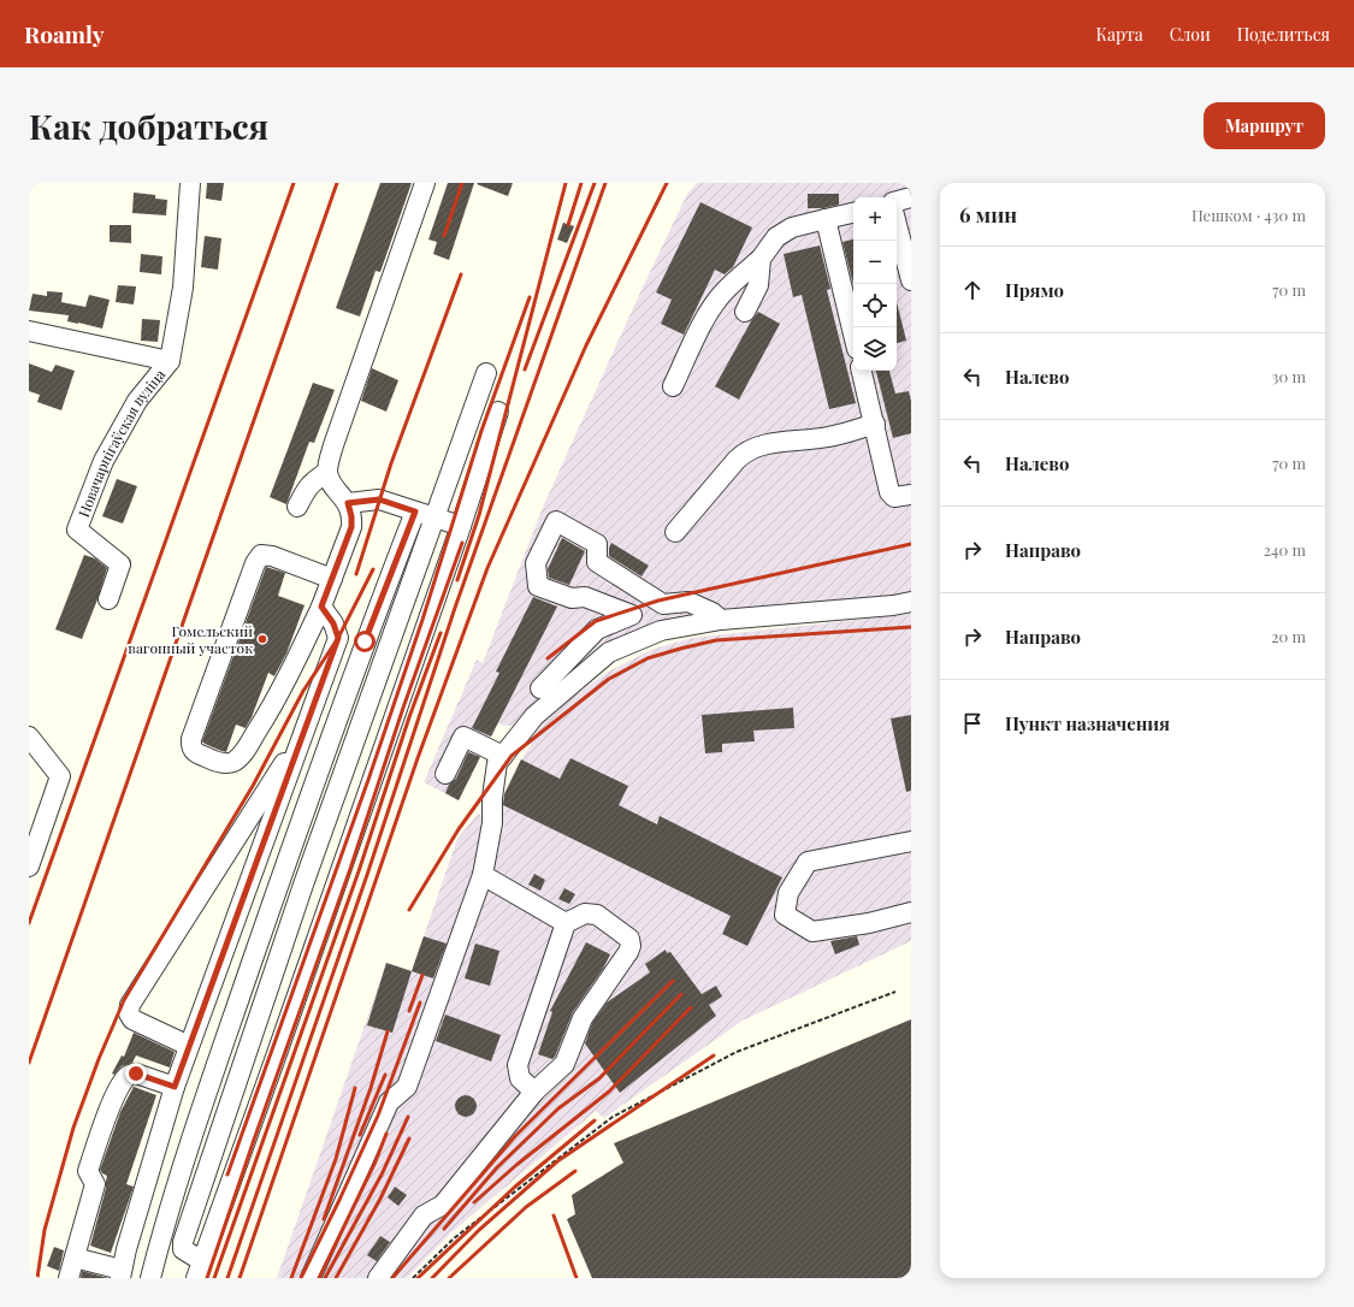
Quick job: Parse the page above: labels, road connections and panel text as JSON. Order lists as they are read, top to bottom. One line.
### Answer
{"streets":{"street":["Новачарнігаўская вуліца"]},"places":["Гомельский вагонный участок"],"page":{"header":"Roamly","nav":["Карта","Слои","Поделиться"],"buttons":"Маршрут","title":"Как добраться","heading":["6 мин","Пешком · 430 m"],"map_buttons":["+","−"],"list":[["Прямо","70 m"],["Налево","30 m"],["Налево","70 m"],["Направо","240 m"],["Направо","20 m"],"Пункт назначения"]}}
